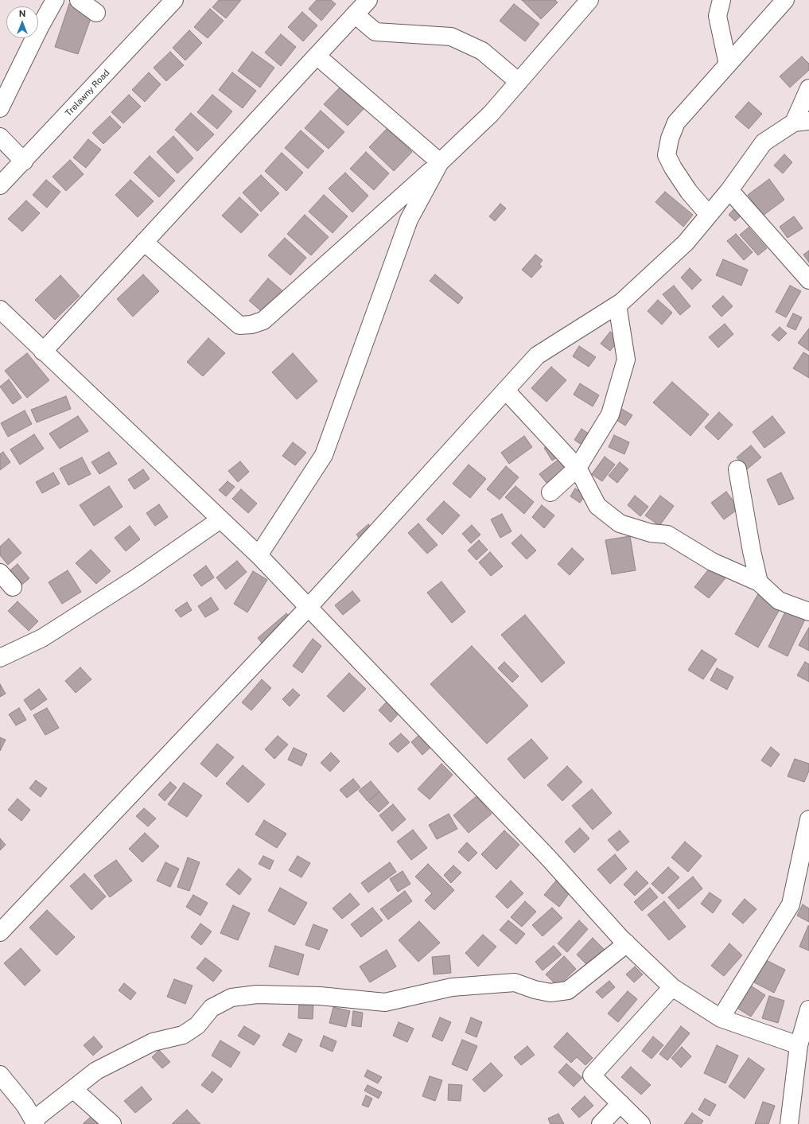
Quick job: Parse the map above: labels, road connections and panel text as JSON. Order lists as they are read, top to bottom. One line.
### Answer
{"streets":{"street":["Trelawny Road"]},"north":"top"}
